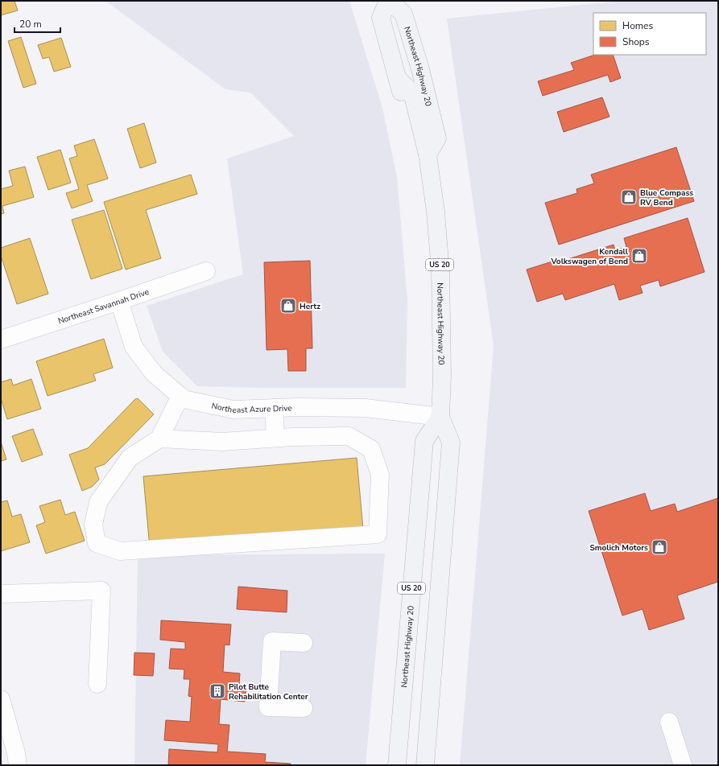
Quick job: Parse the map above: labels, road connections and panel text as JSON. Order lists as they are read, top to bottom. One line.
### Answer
{"streets":{"main road":["Northeast Highway 20","US 20"],"street":["Northeast Savannah Drive","Northeast Azure Drive"]},"crossings":[["Northeast Highway 20","Northeast Azure Drive"],["Northeast Savannah Drive","Northeast Azure Drive"]],"places":{"shop":["Blue Compass RV Bend","Kendall Volkswagen of Bend","Hertz","Smolich Motors"],"building":["Pilot Butte Rehabilitation Center"]},"legend":["Homes","Shops"],"scale_bar":"20 m"}
